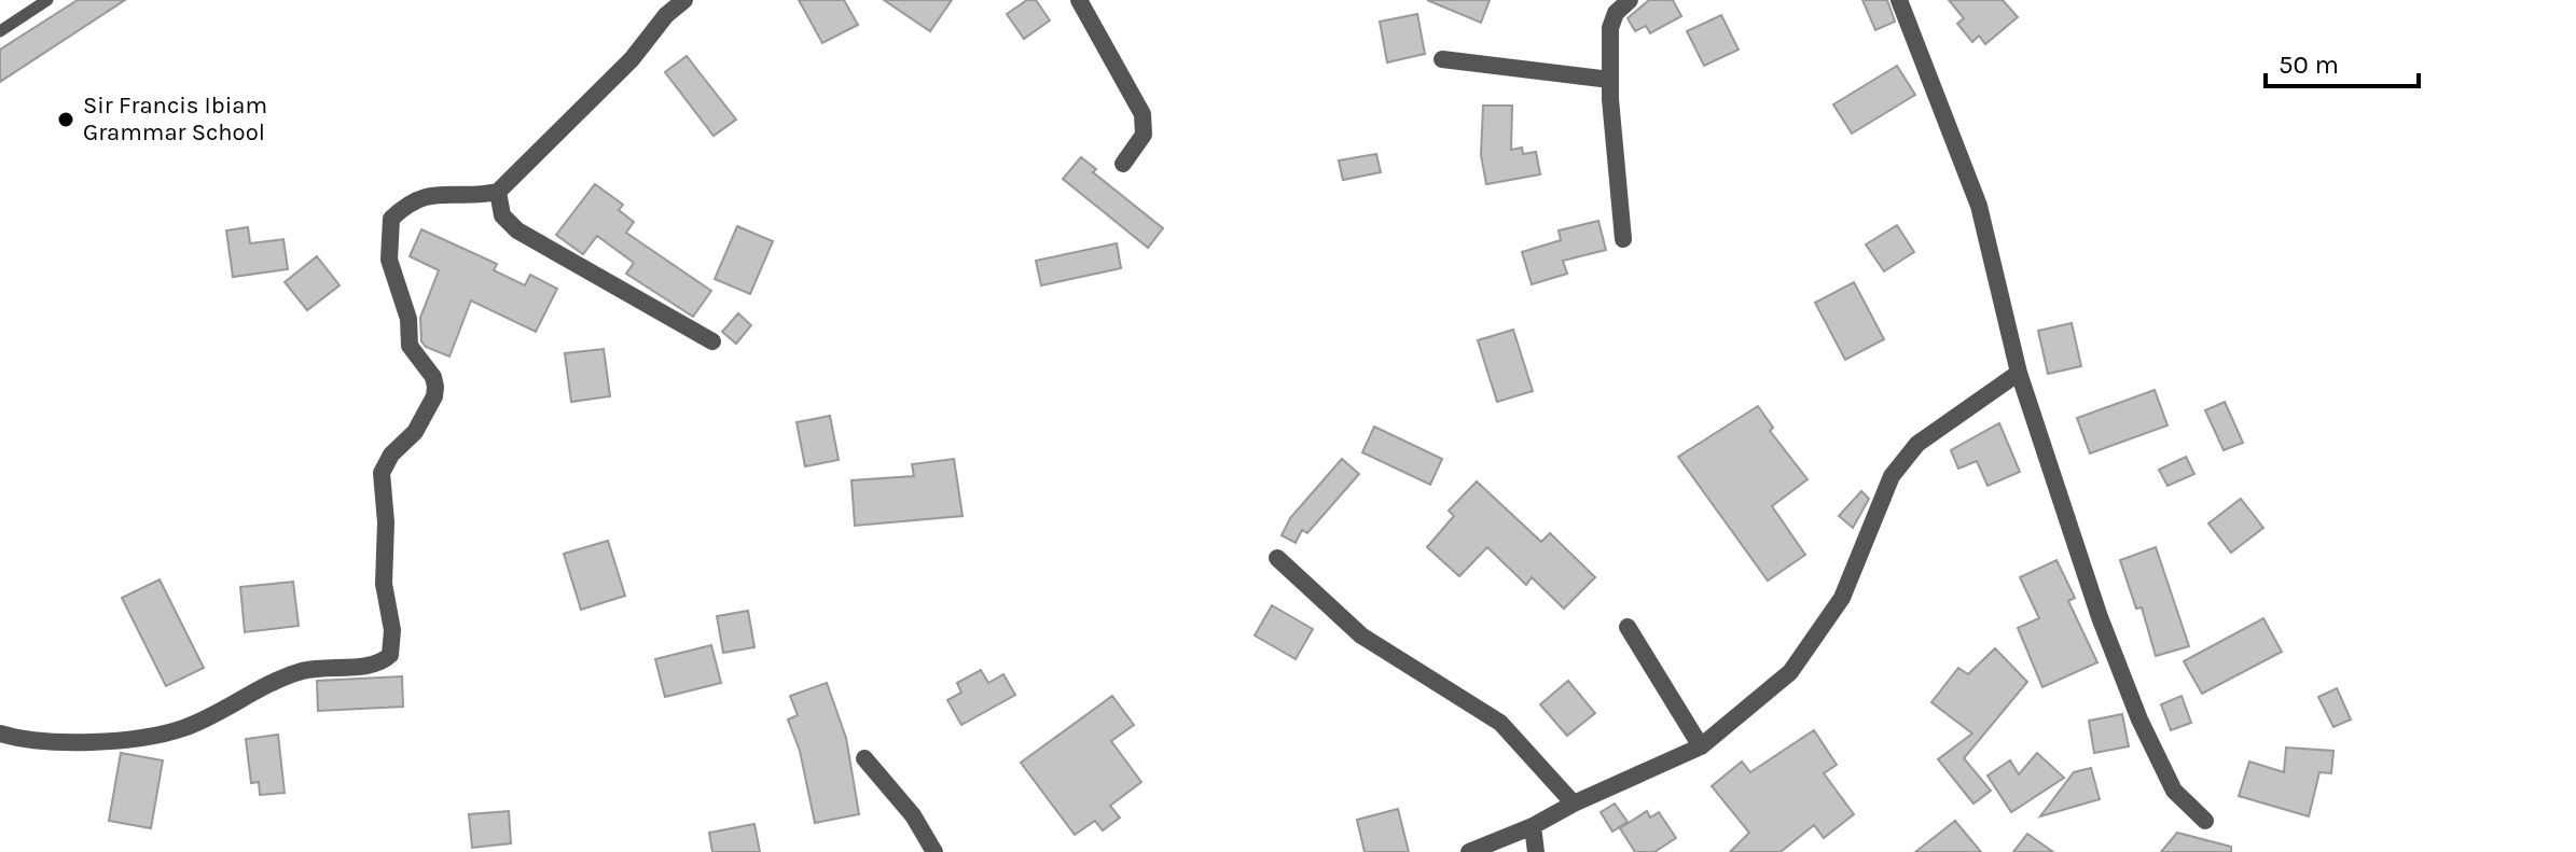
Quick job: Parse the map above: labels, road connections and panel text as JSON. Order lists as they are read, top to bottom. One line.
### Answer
{"places":["Sir Francis Ibiam Grammar School"],"scale_bar":"50 m"}
